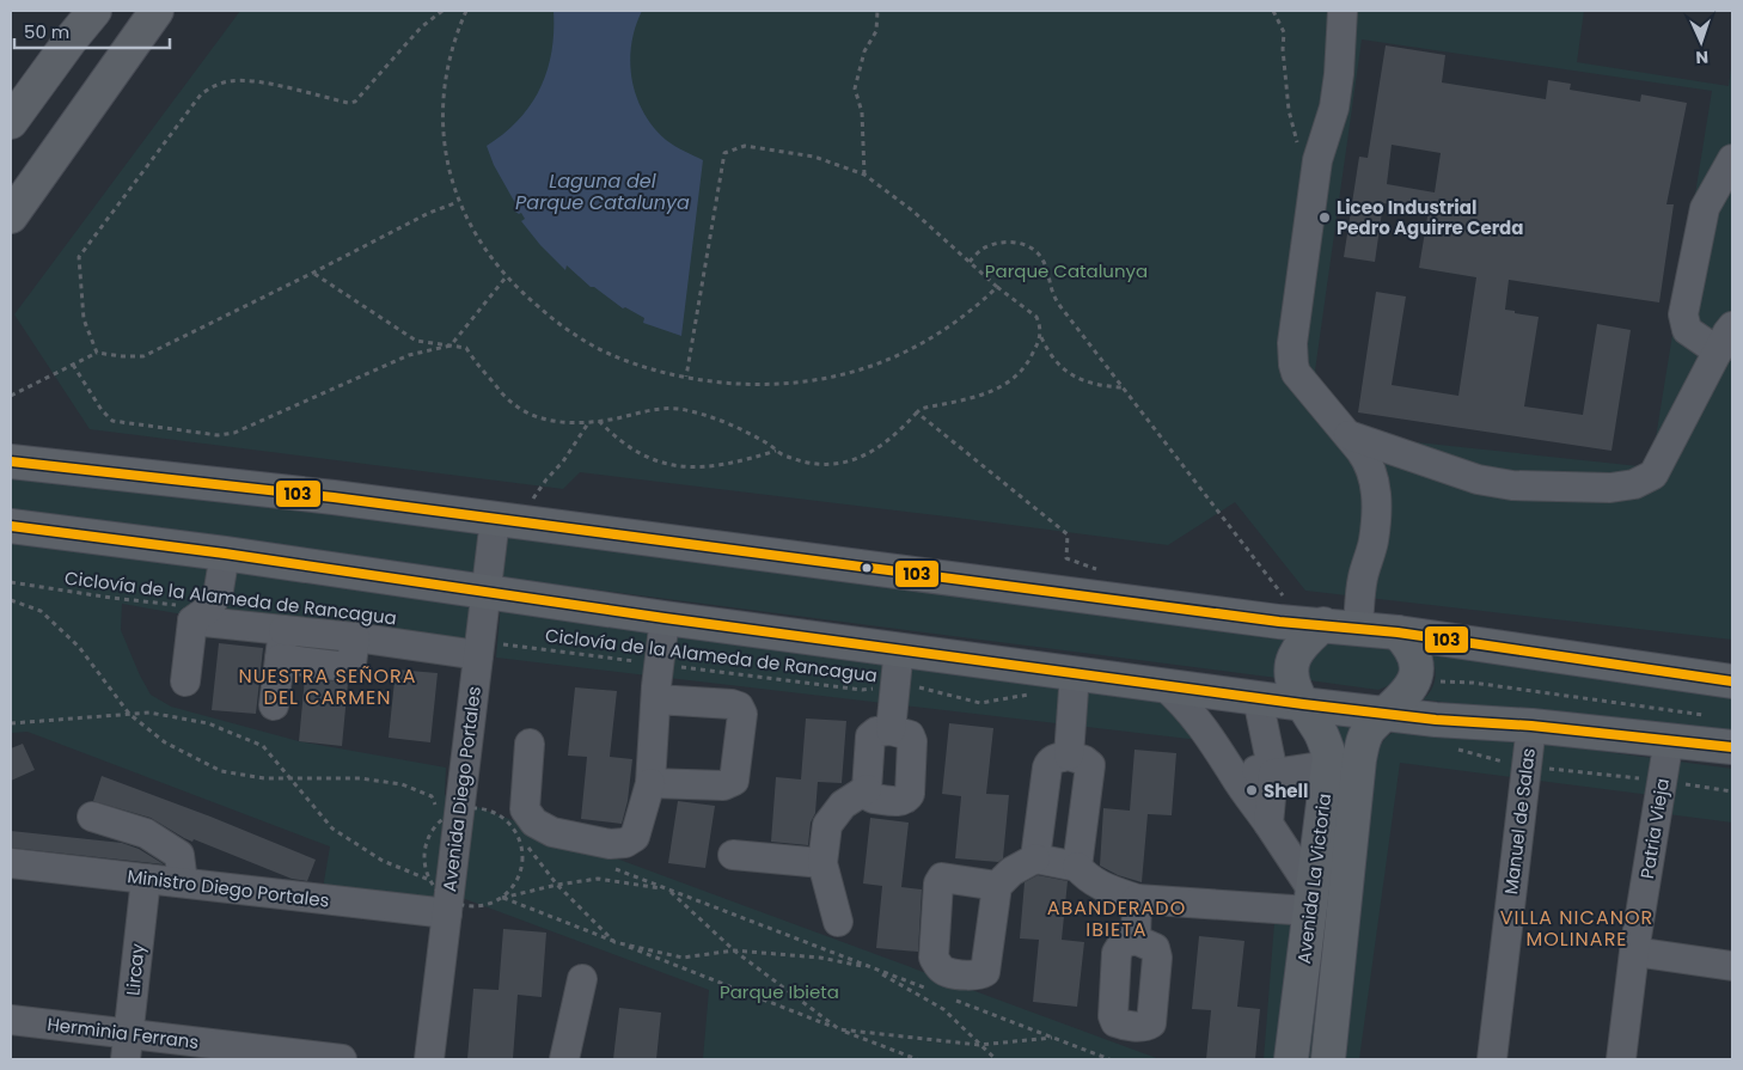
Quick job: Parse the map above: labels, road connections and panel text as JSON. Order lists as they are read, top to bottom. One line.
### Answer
{"streets":{"main road":["Avenida La Victoria"],"street":["Avenida Diego Portales","Manuel de Salas","Patria Vieja","Ministro Diego Portales","Lircay","Herminia Ferrans"],"path":["Ciclovía de la Alameda de Rancagua"]},"crossings":[["Ciclovía de la Alameda de Rancagua","Avenida Diego Portales"],["Avenida Diego Portales","Ministro Diego Portales"],["Ministro Diego Portales","Lircay"],["Lircay","Herminia Ferrans"]],"districts":["NUESTRA SEÑORA DEL CARMEN","ABANDERADO IBIETA","VILLA NICANOR MOLINARE"],"water":["Laguna del Parque Catalunya"],"parks":["Parque Catalunya","Parque Ibieta"],"places":["Liceo Industrial Pedro Aguirre Cerda","Shell"],"lines":["transit line 103"],"scale_bar":"50 m","north":"bottom"}
